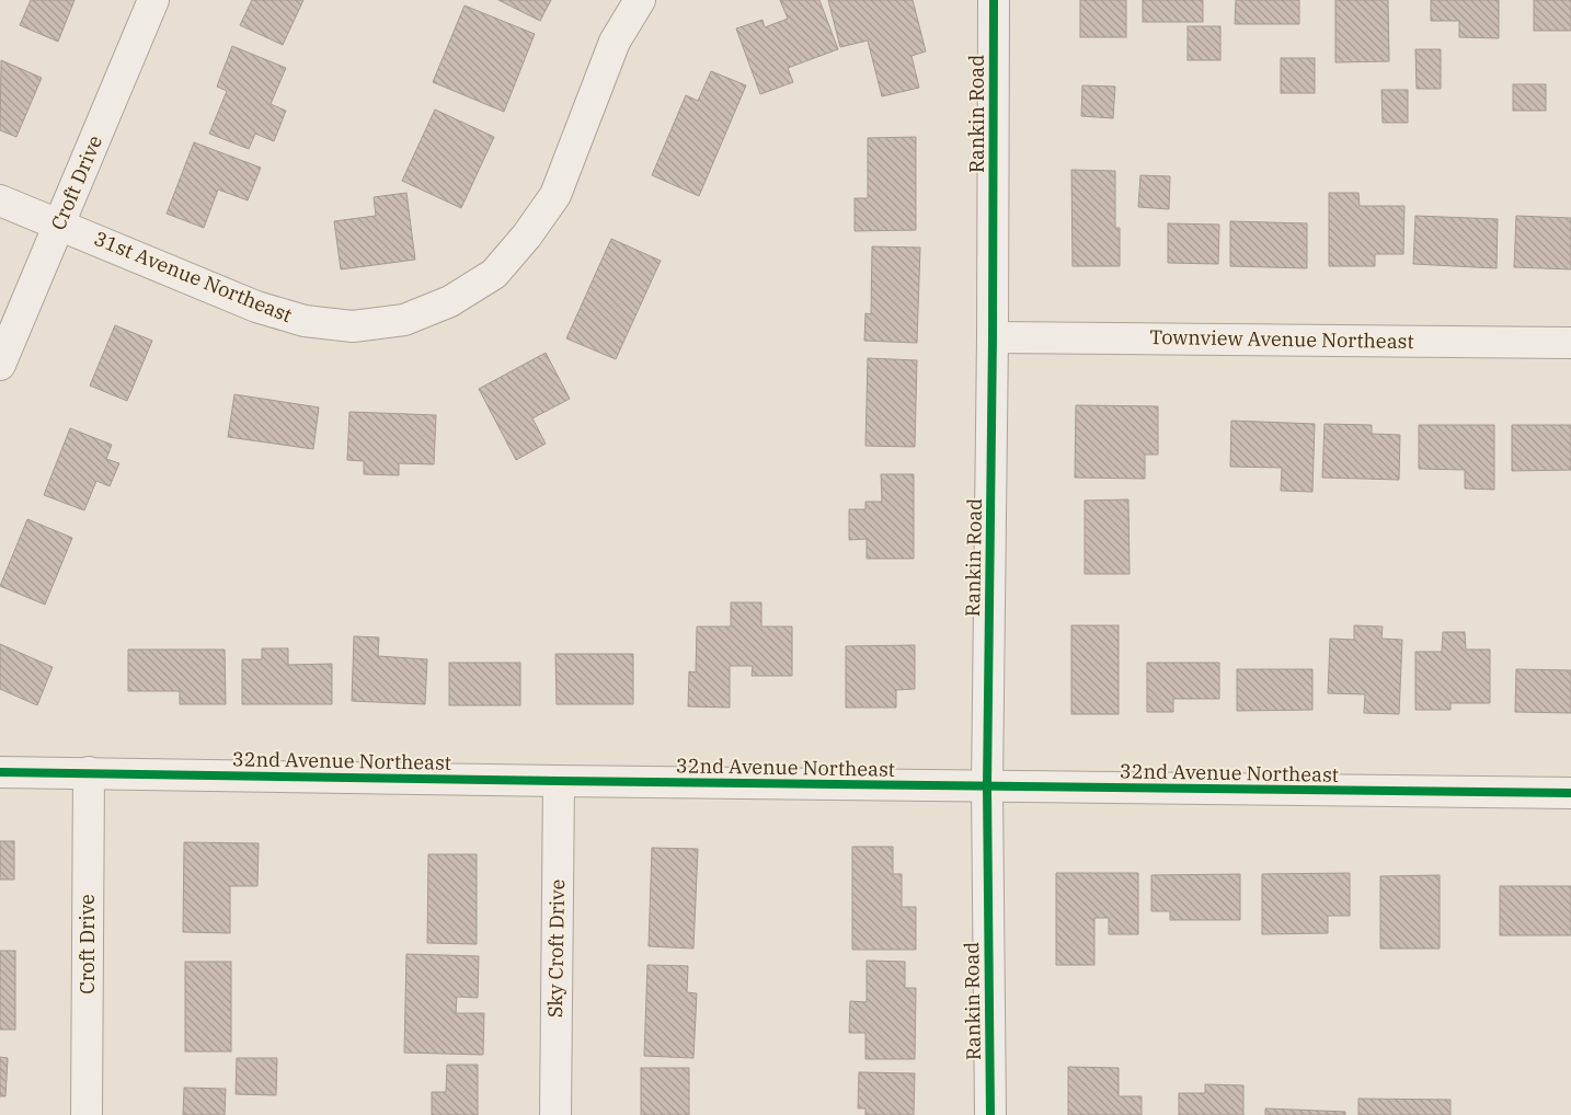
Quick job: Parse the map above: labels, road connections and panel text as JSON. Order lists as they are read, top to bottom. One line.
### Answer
{"streets":{"street":["Rankin Road","Croft Drive","31st Avenue Northeast","Townview Avenue Northeast","32nd Avenue Northeast","Sky Croft Drive"]},"crossings":[["Rankin Road","Townview Avenue Northeast"],["Rankin Road","32nd Avenue Northeast"],["Croft Drive","31st Avenue Northeast"],["Croft Drive","32nd Avenue Northeast"],["32nd Avenue Northeast","Sky Croft Drive"]]}
